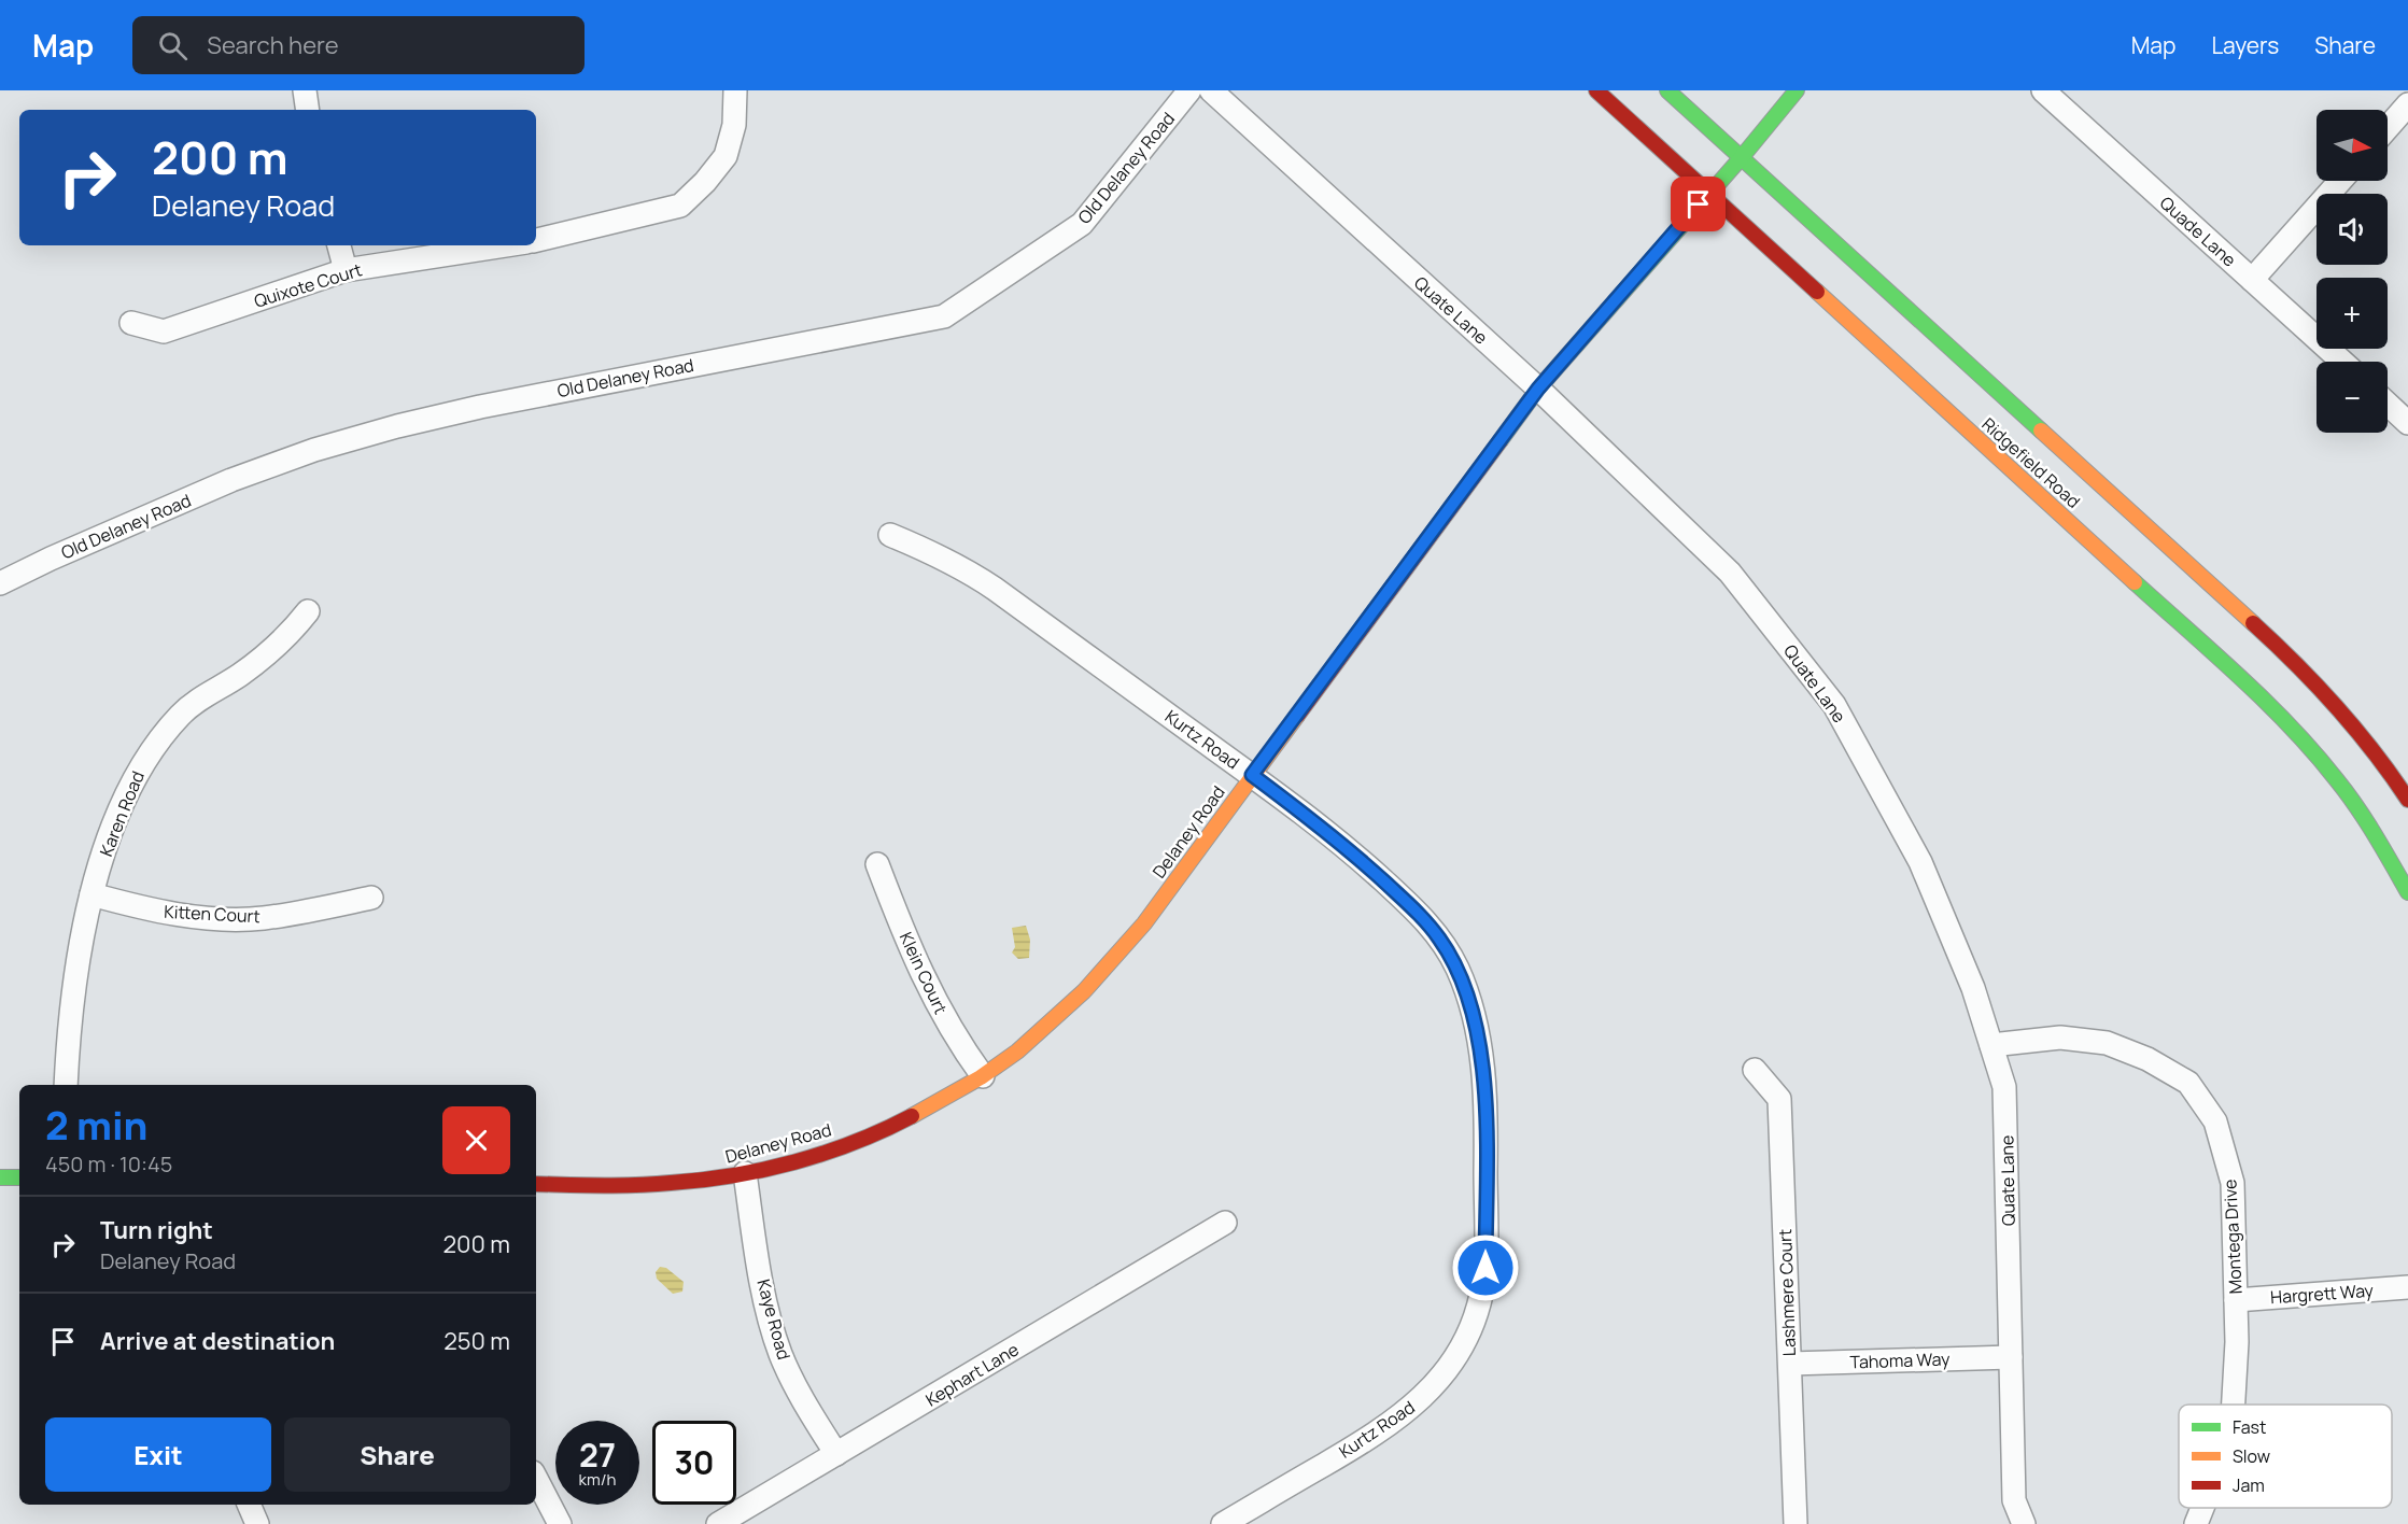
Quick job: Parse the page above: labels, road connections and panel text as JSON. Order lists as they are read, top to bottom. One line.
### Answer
{"streets":{"main road":["Ridgefield Road","Delaney Road"],"street":["Old Delaney Road","Quade Lane","Quixote Court","Quate Lane","Kurtz Road","Karen Road","Kitten Court","Klein Court","Montega Drive","Lashmere Court","Hargrett Way","Kaye Road","Tahoma Way","Kephart Lane"]},"crossings":[["Quate Lane","Delaney Road"],["Quate Lane","Montega Drive"],["Quate Lane","Tahoma Way"],["Ridgefield Road","Delaney Road"],["Kurtz Road","Delaney Road"],["Karen Road","Kitten Court"],["Delaney Road","Klein Court"],["Delaney Road","Kaye Road"],["Montega Drive","Hargrett Way"],["Lashmere Court","Tahoma Way"],["Kaye Road","Kephart Lane"]],"legend":["Fast","Slow","Jam"],"north":"right","page":{"header":"Map","search":"Search here","nav":["Map","Layers","Share"],"map_buttons":["+","−"],"turn":["200 m","Delaney Road"],"heading":["2 min","450 m · 10:45"],"list":[{"name":"Turn right","note":"Delaney Road","value":"200 m"},{"name":"Arrive at destination","value":"250 m"}],"buttons":["Exit","Share"],"speed":"27 km/h","limit":"30"}}
